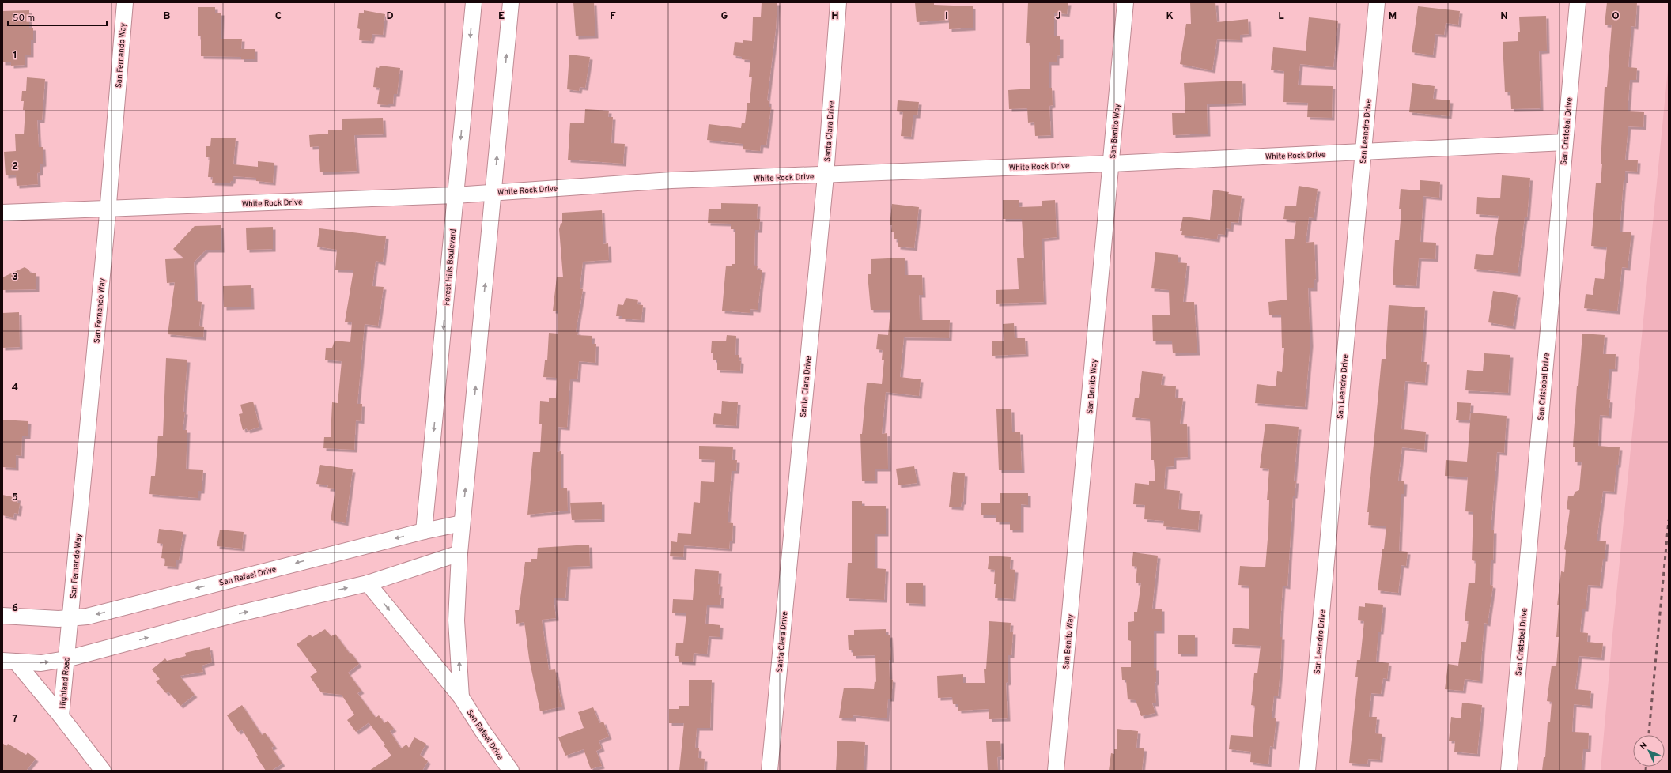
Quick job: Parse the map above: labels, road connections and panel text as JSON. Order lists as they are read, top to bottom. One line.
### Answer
{"streets":{"street":["San Fernando Way","Santa Clara Drive","San Benito Way","San Leandro Drive","San Cristobal Drive","White Rock Drive","Forest Hills Boulevard","San Rafael Drive","Highland Road"]},"crossings":[["San Fernando Way","White Rock Drive"],["San Fernando Way","San Rafael Drive"],["San Fernando Way","Highland Road"],["Santa Clara Drive","White Rock Drive"],["San Benito Way","White Rock Drive"],["San Leandro Drive","White Rock Drive"],["San Cristobal Drive","White Rock Drive"],["White Rock Drive","Forest Hills Boulevard"],["Forest Hills Boulevard","San Rafael Drive"],["San Rafael Drive","Highland Road"]],"scale_bar":"50 m","north":"top left","grid":{"columns":["B","C","D","E","F","G","H","I","J","K","L","M","N","O"],"rows":["1","2","3","4","5","6","7"]}}
